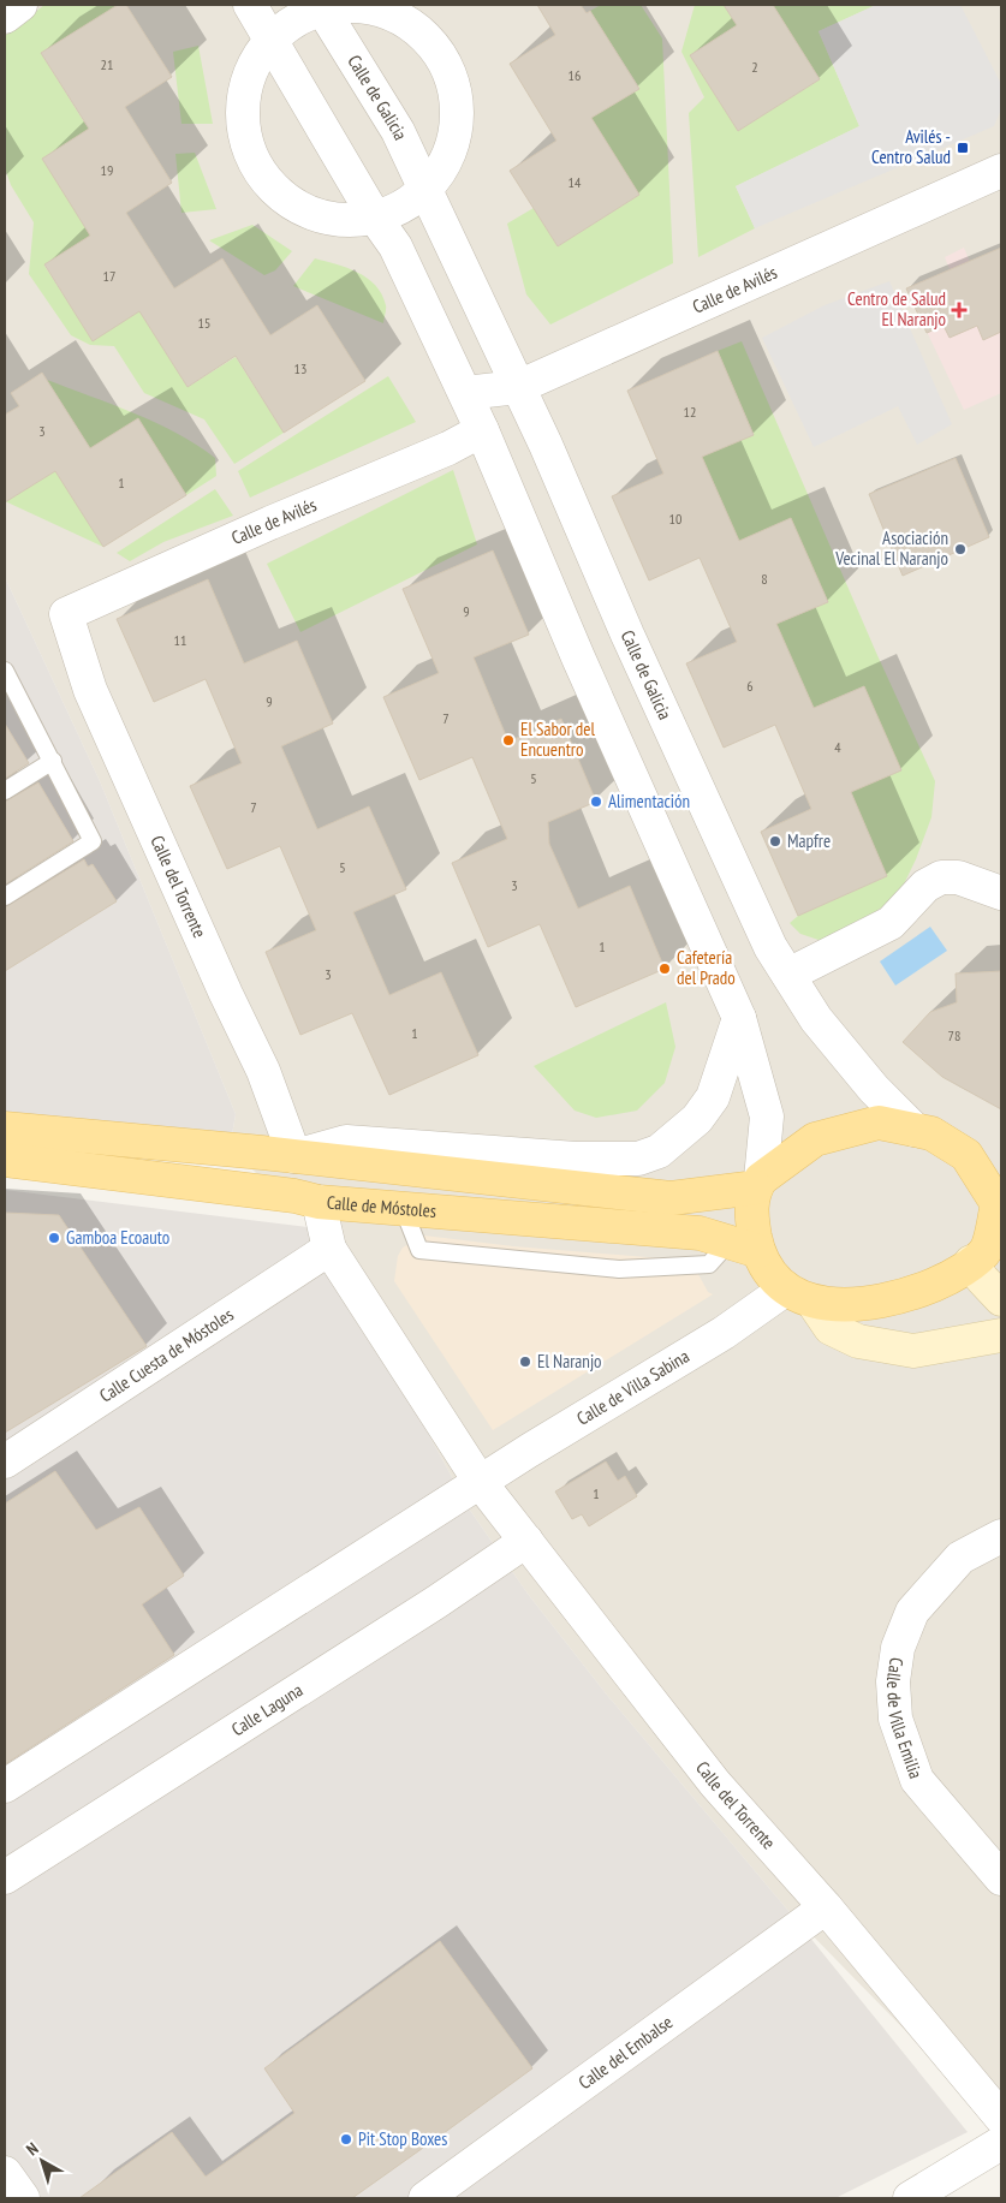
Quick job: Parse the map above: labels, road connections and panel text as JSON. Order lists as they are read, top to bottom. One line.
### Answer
{"streets":{"main road":["Calle de Móstoles"],"street":["Calle de Galicia","Calle de Avilés","Calle del Torrente","Calle Cuesta de Móstoles","Calle de Villa Sabina","Calle Laguna","Calle de Villa Emilia","Calle del Embalse"]},"crossings":[["Calle de Galicia","Calle de Avilés"],["Calle de Avilés","Calle del Torrente"],["Calle del Torrente","Calle de Móstoles"],["Calle del Torrente","Calle Cuesta de Móstoles"],["Calle del Torrente","Calle de Villa Sabina"],["Calle del Torrente","Calle Laguna"],["Calle del Torrente","Calle del Embalse"]],"places":{"transit":["Avilés - Centro Salud"],"health":["Centro de Salud El Naranjo"],"other":["Asociación Vecinal El Naranjo","El Sabor del Encuentro","Alimentación","Mapfre","Cafetería del Prado","Gamboa Ecoauto","El Naranjo","Pit Stop Boxes"]},"house_numbers":["21","2","16","19","14","17","15","13","12","3","1","10","8","9","11","6","9","7","4","5","7","5","3","1","3","1","78","1"],"north":"top left"}
